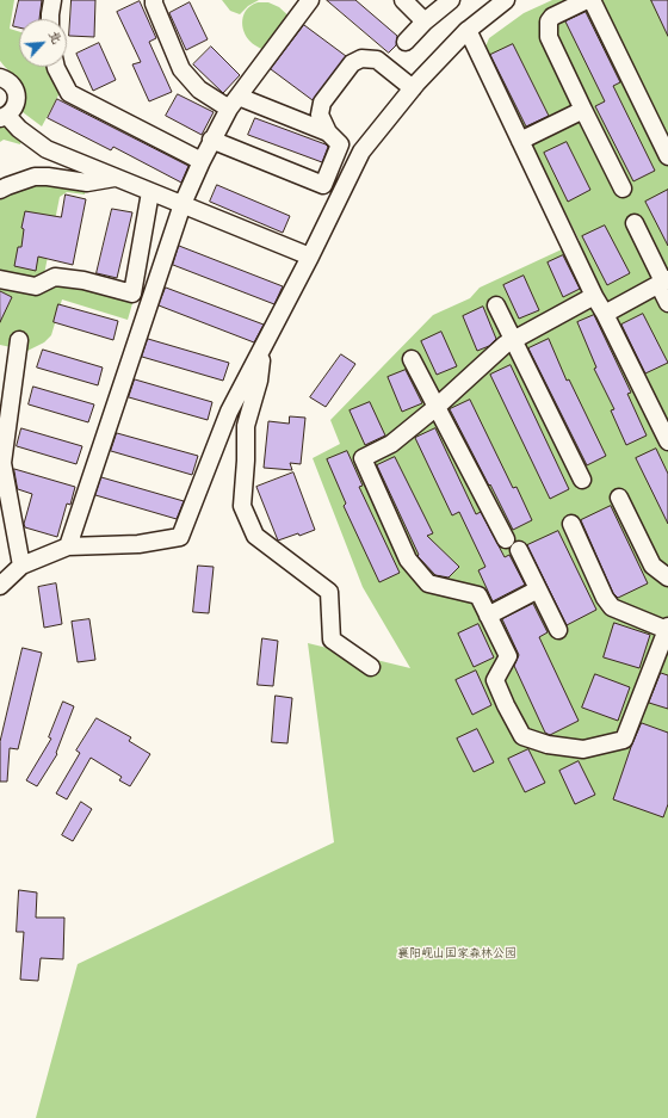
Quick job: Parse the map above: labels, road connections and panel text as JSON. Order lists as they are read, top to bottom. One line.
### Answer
{"parks":["襄阳岘山国家森林公园"],"north":"top right"}
